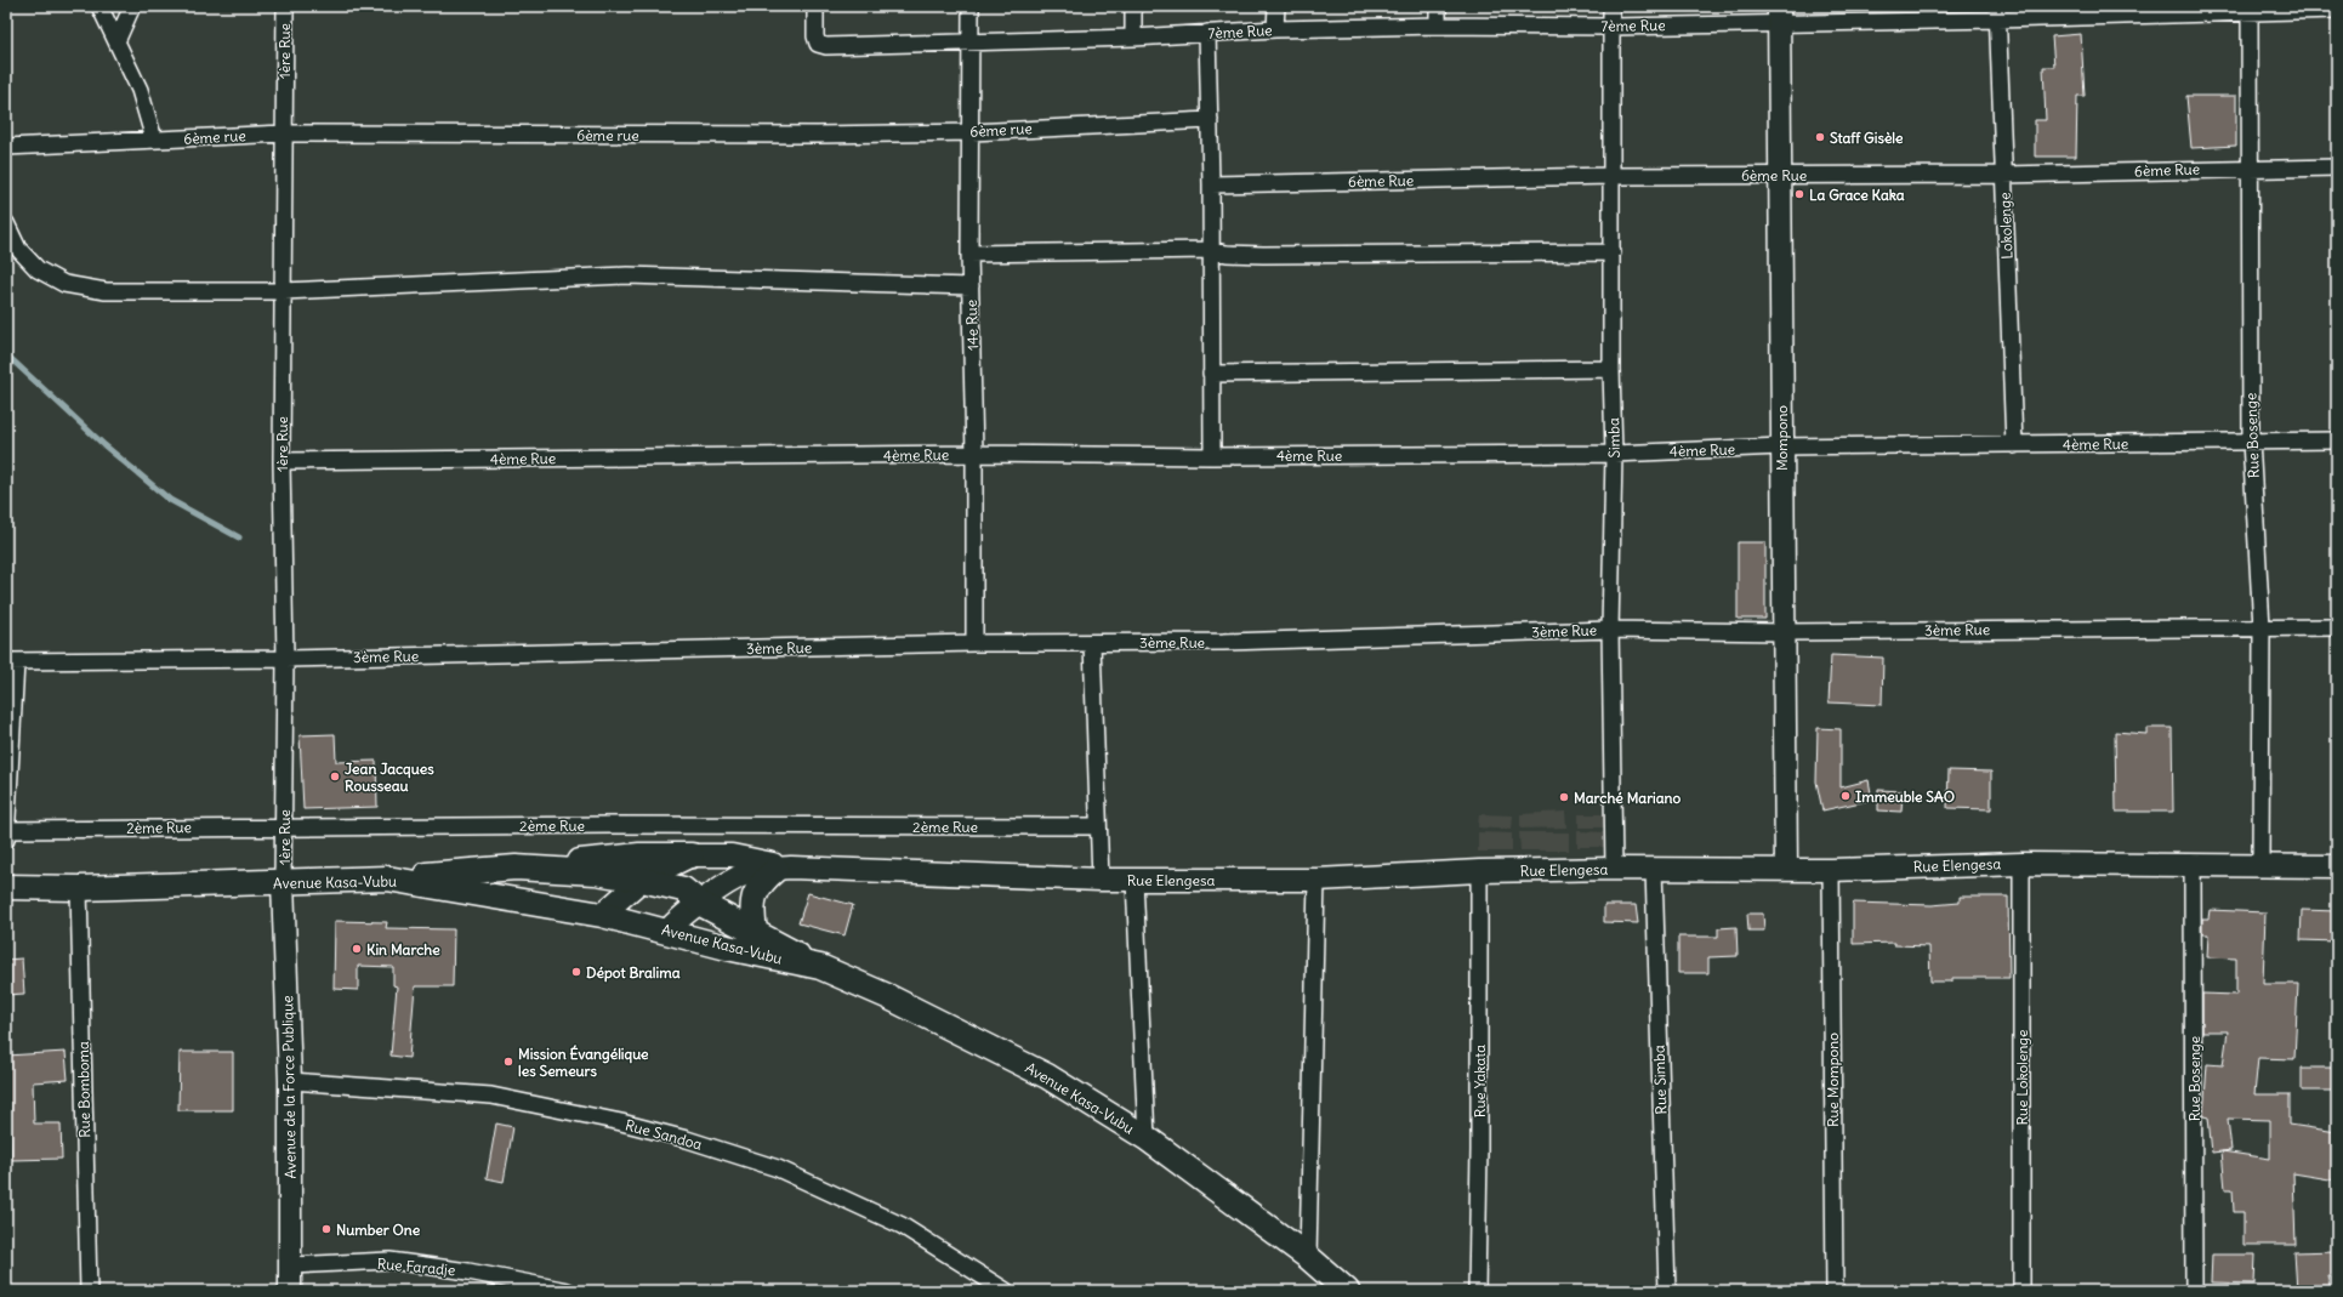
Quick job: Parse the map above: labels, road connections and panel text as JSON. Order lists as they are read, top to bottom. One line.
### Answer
{"streets":{"main road":["Avenue Kasa-Vubu"],"street":["7ème Rue","1ère Rue","6ème rue","6ème Rue","Lokolenge","14e Rue","Rue Bosenge","Simba","Mompono","4ème Rue","3ème Rue","2ème Rue","Rue Elengesa","Rue Lokolenge","Rue Simba","Rue Mompono","Rue Yakata","Avenue de la Force Publique","Rue Bomboma","Rue Sandoa","Rue Faradje"]},"crossings":[["7ème Rue","Lokolenge"],["7ème Rue","14e Rue"],["7ème Rue","Rue Bosenge"],["7ème Rue","Simba"],["7ème Rue","Mompono"],["1ère Rue","6ème rue"],["1ère Rue","4ème Rue"],["1ère Rue","3ème Rue"],["1ère Rue","2ème Rue"],["1ère Rue","Avenue Kasa-Vubu"],["1ère Rue","Avenue de la Force Publique"],["6ème rue","14e Rue"],["6ème Rue","Lokolenge"],["6ème Rue","Rue Bosenge"],["6ème Rue","Simba"],["6ème Rue","Mompono"],["Lokolenge","4ème Rue"],["14e Rue","4ème Rue"],["14e Rue","3ème Rue"],["Rue Bosenge","4ème Rue"],["Rue Bosenge","3ème Rue"],["Rue Bosenge","Rue Elengesa"],["Simba","4ème Rue"],["Simba","3ème Rue"],["Simba","Rue Elengesa"],["Mompono","4ème Rue"],["Mompono","3ème Rue"],["Mompono","Rue Elengesa"],["Rue Elengesa","Rue Lokolenge"],["Rue Elengesa","Rue Simba"],["Rue Elengesa","Rue Mompono"],["Rue Elengesa","Rue Yakata"],["Avenue Kasa-Vubu","Avenue de la Force Publique"],["Avenue Kasa-Vubu","Rue Bomboma"],["Avenue de la Force Publique","Rue Sandoa"],["Avenue de la Force Publique","Rue Faradje"]],"places":["Staff Gisèle","La Grace Kaka","Jean Jacques Rousseau","Immeuble SAO","Marché Mariano","Kin Marche","Dépot Bralima","Mission Évangélique les Semeurs","Number One"]}
